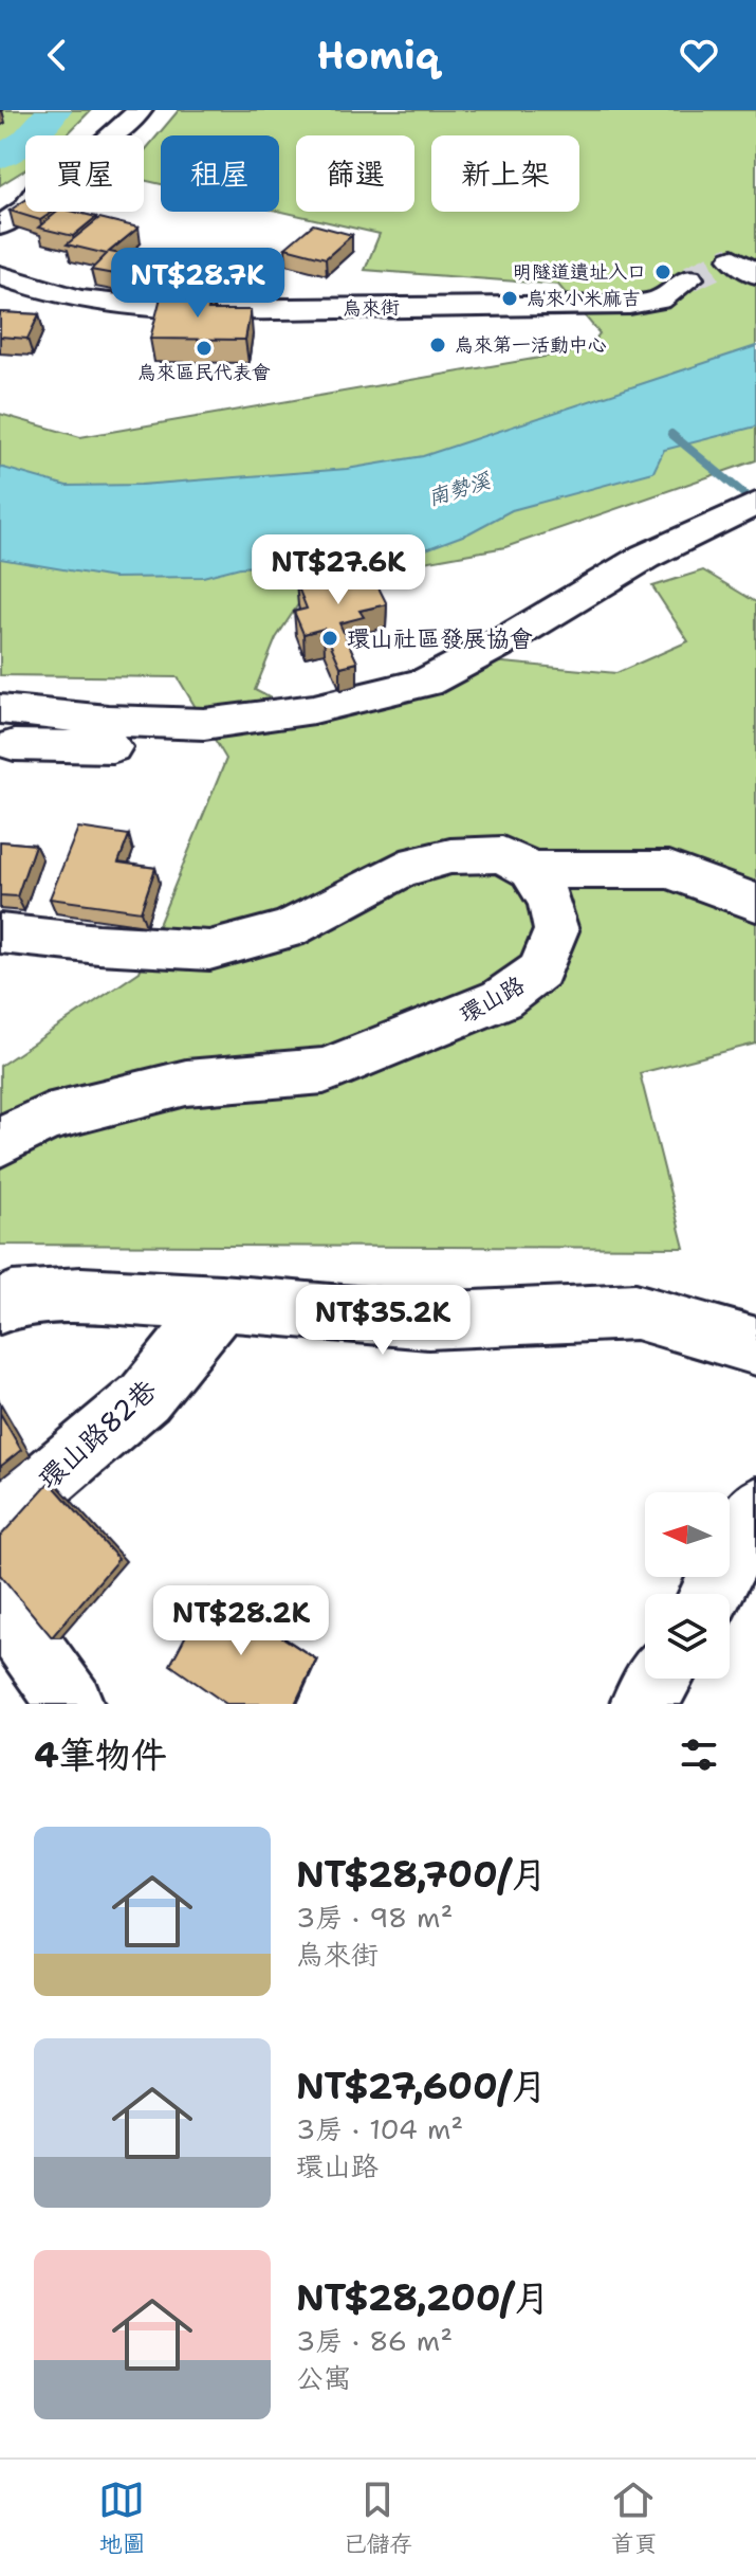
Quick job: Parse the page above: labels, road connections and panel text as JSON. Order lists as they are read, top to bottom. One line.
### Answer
{"streets":{"street":["烏來街","環山路","環山路82巷"]},"water":["南勢溪"],"places":["明隧道遺址入口","烏來小米麻吉","烏來第一活動中心","烏來區民代表會","環山社區發展協會"],"north":"left","page":{"header":"Homiq","chip":["買屋","租屋","篩選","新上架"],"price":["NT$28.7K","NT$27.6K","NT$35.2K","NT$28.2K"],"heading":"4筆物件","list":[{"name":"NT$28,700/月","note":"3房 · 98 m² · 烏來街"},{"name":"NT$27,600/月","note":"3房 · 104 m² · 環山路"},{"name":"NT$28,200/月","note":"3房 · 86 m² · 公寓"}],"tabs":["地圖","已儲存","首頁"]}}
